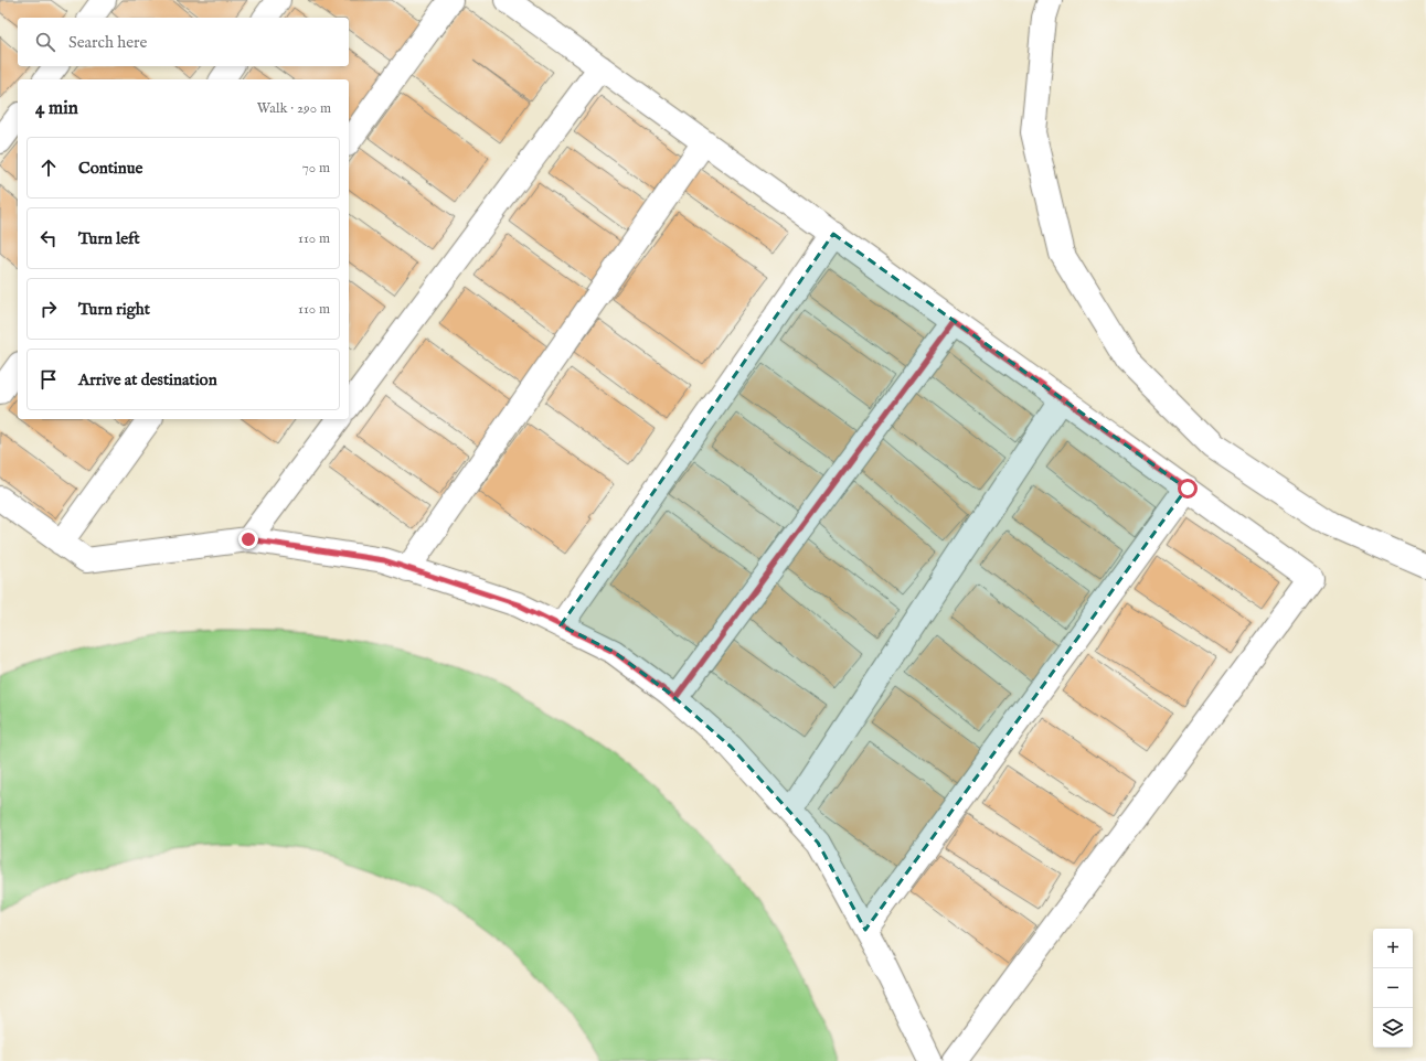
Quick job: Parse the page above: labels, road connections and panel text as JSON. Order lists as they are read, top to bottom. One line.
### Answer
{"page":{"search":"Search here","heading":["4 min","Walk · 290 m"],"list":[["Continue","70 m"],["Turn left","110 m"],["Turn right","110 m"],"Arrive at destination"],"map_buttons":["+","−"]}}
